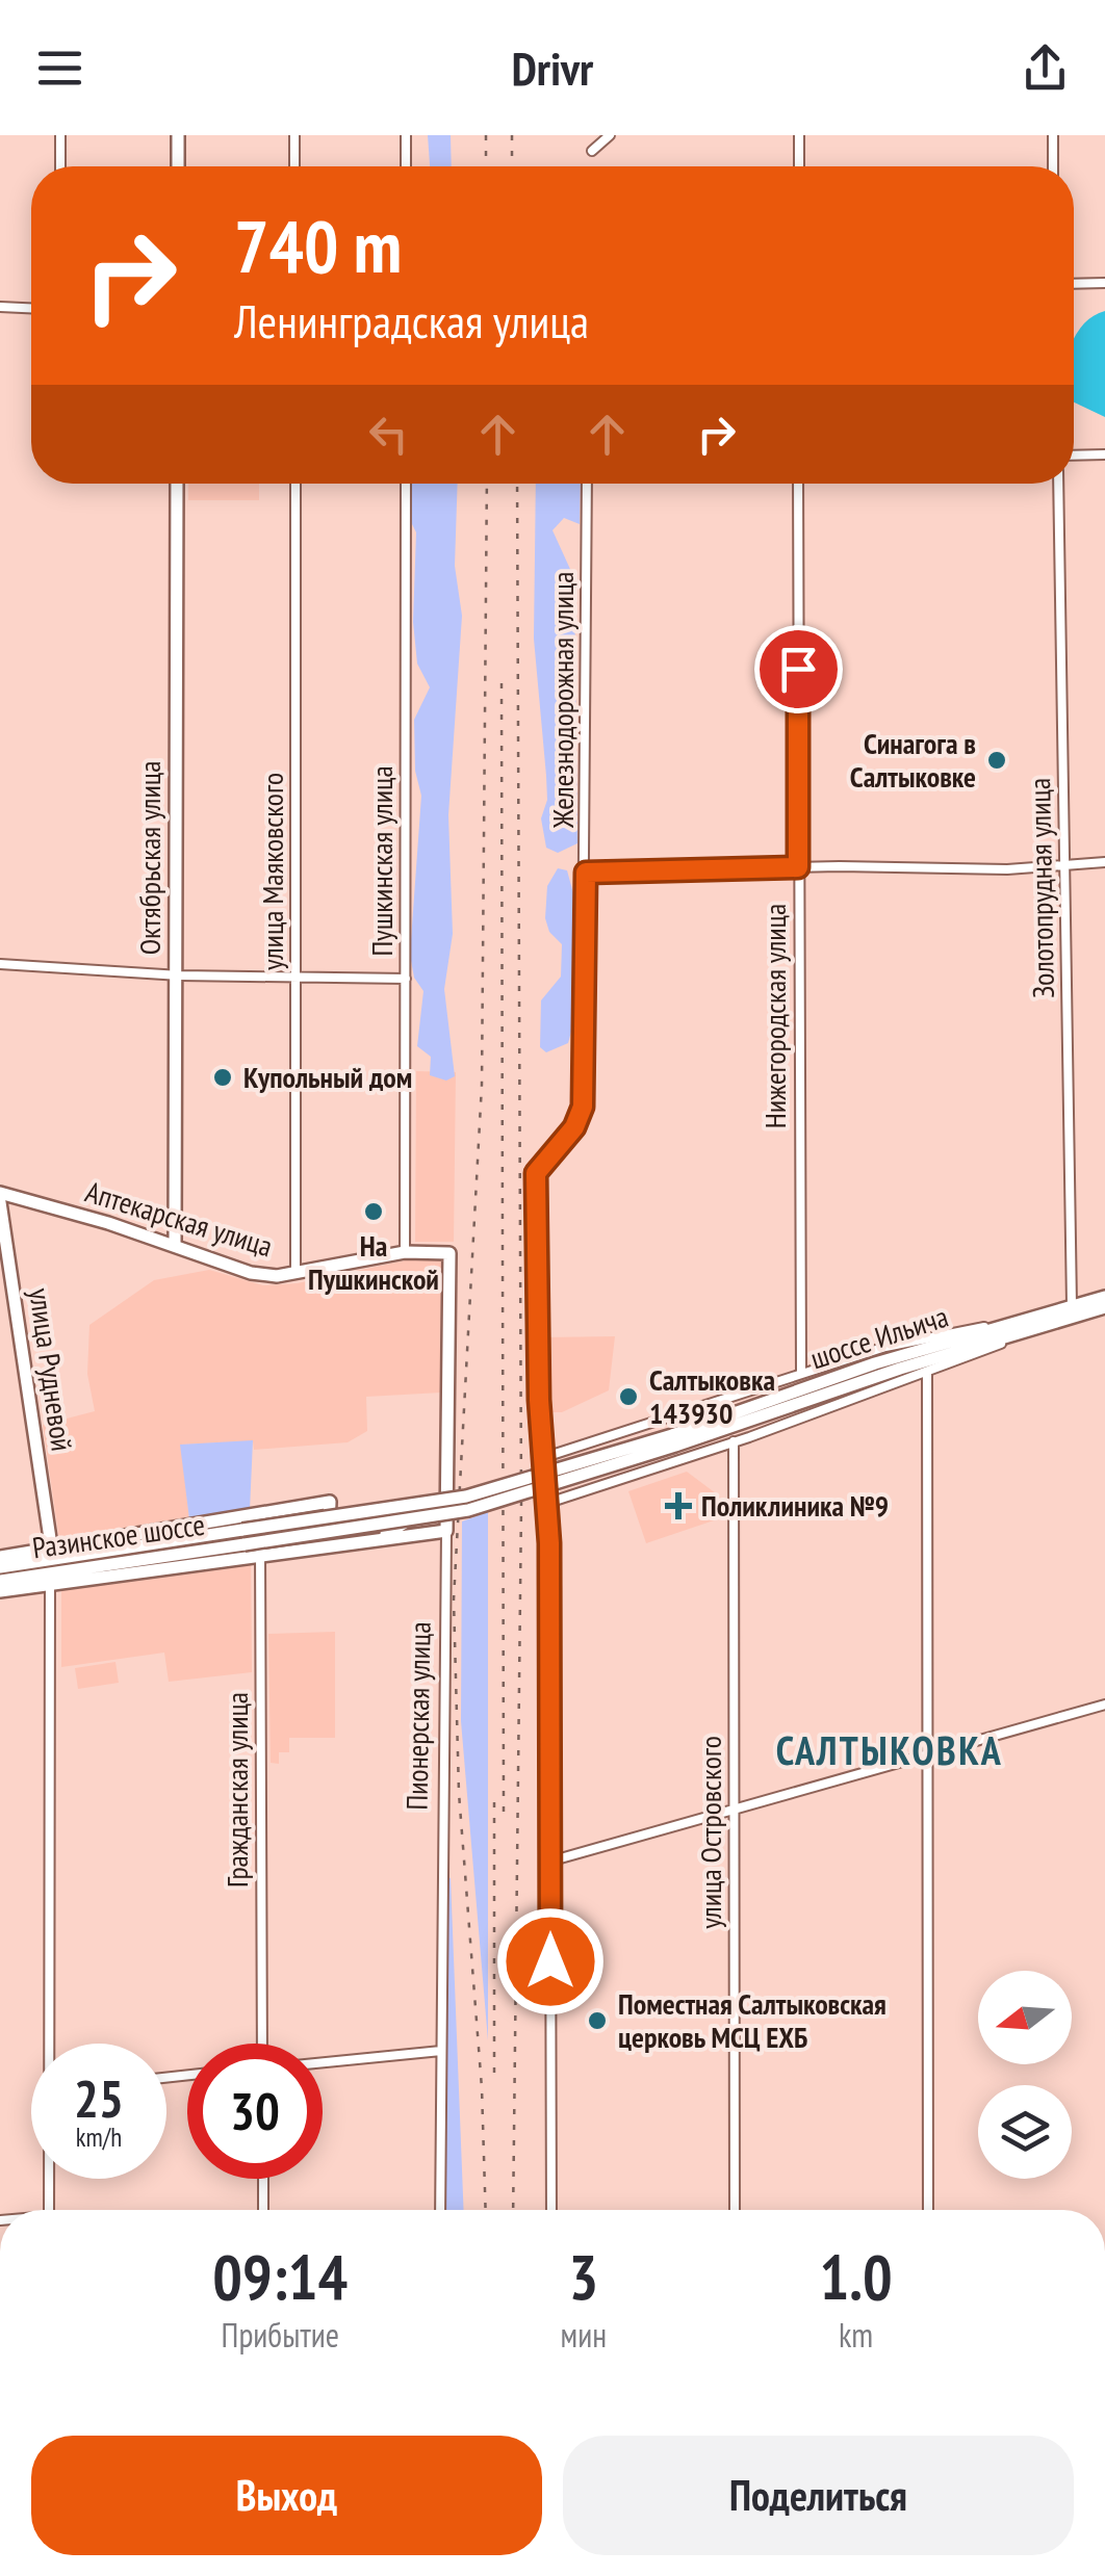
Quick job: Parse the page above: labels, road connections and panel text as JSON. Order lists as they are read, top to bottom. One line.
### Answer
{"streets":{"street":["Железнодорожная улица","Октябрьская улица","Пушкинская улица","улица Маяковского","Золотопрудная улица","Нижегородская улица","Аптекарская улица","шоссе Ильича","улица Рудневой","Разинское шоссе","Пионерская улица","Гражданская улица","улица Островского"]},"crossings":[["Октябрьская улица","Аптекарская улица"],["Пушкинская улица","Аптекарская улица"],["Пушкинская улица","Пионерская улица"],["улица Маяковского","Аптекарская улица"],["Золотопрудная улица","шоссе Ильича"],["Аптекарская улица","Пионерская улица"]],"districts":["САЛТЫКОВКА"],"places":{"other":["Синагога в Салтыковке","Купольный дом","На Пушкинской","Салтыковка 143930","Поместная Салтыковская церковь МСЦ ЕХБ"],"health":["Поликлиника №9"]},"north":"left","page":{"header":"Drivr","turn":["740 m","Ленинградская улица"],"speed":"25 km/h","limit":"30","eta":["09:14","Прибытие","3","мин","1.0","km"],"buttons":["Выход","Поделиться"]}}
